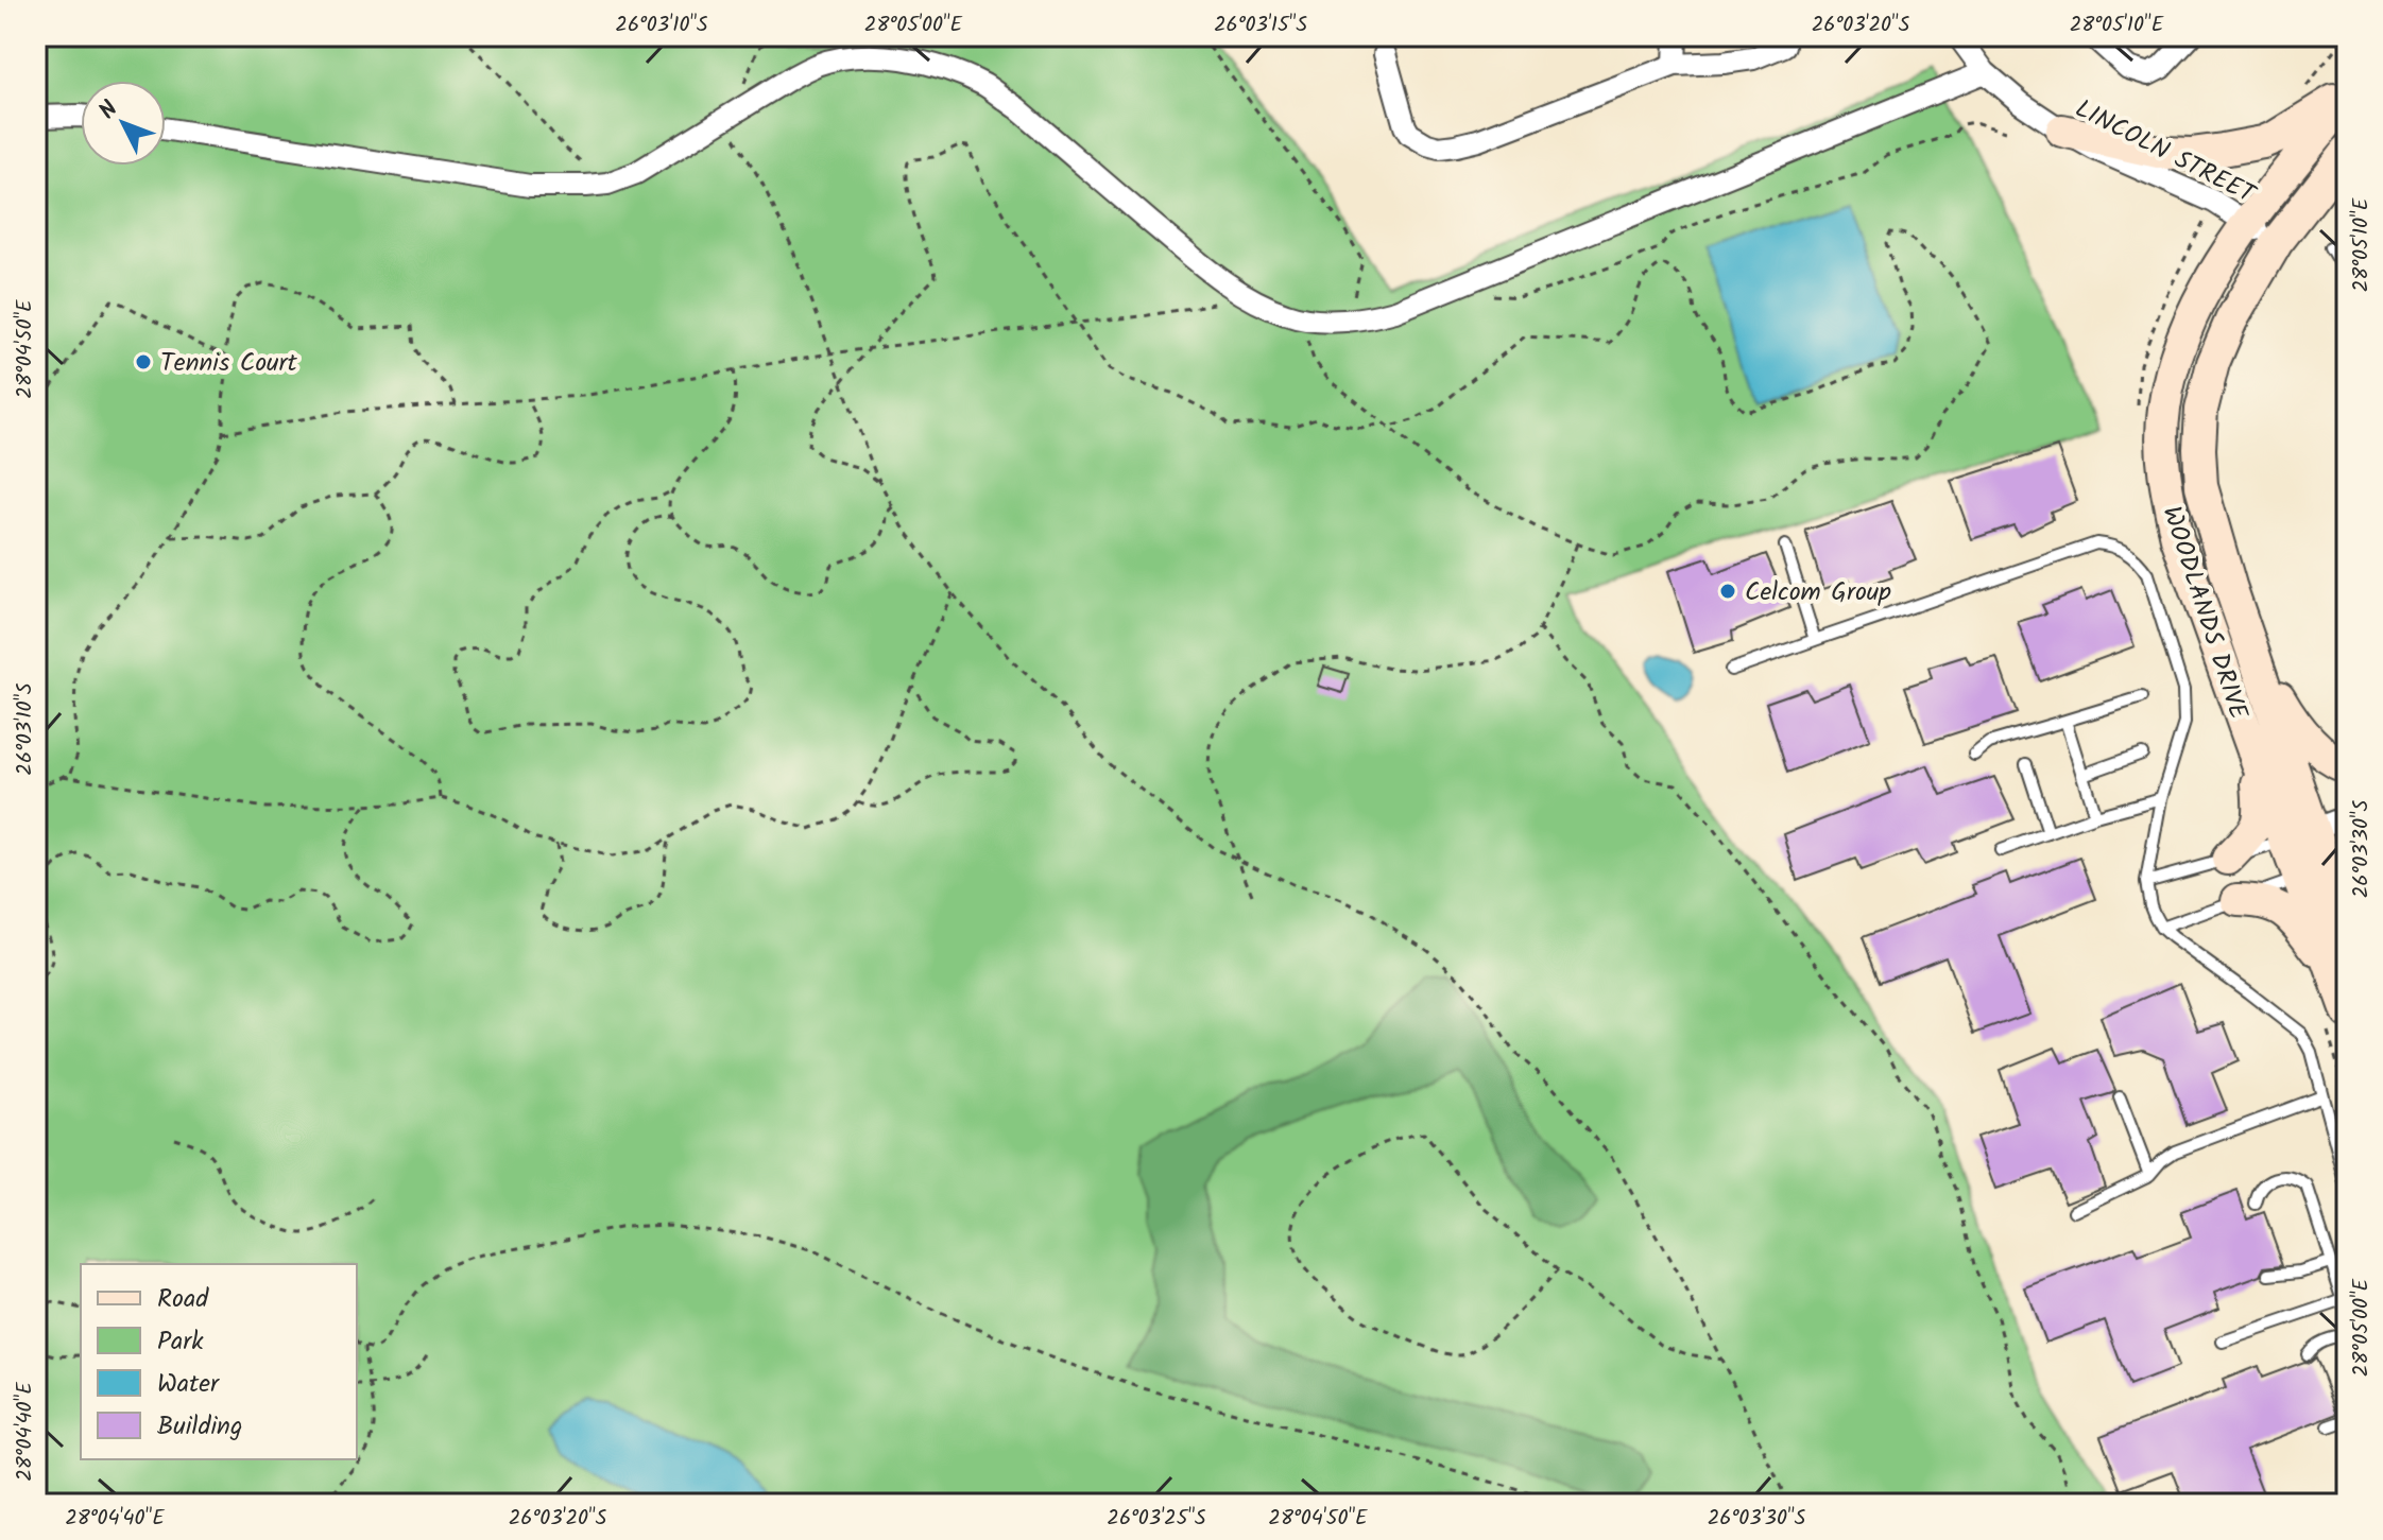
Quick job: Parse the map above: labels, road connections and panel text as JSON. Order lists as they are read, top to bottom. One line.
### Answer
{"streets":{"main road":["WOODLANDS DRIVE"],"street":["LINCOLN STREET"]},"crossings":[["LINCOLN STREET","WOODLANDS DRIVE"]],"places":["Tennis Court","Celcom Group"],"legend":["Road","Park","Water","Building"],"north":"top left","coordinates":["26°03'10\"S","28°05'00\"E","26°03'15\"S","26°03'20\"S","28°05'10\"E","28°04'50\"E","26°03'30\"S","28°04'40\"E","26°03'25\"S"]}
